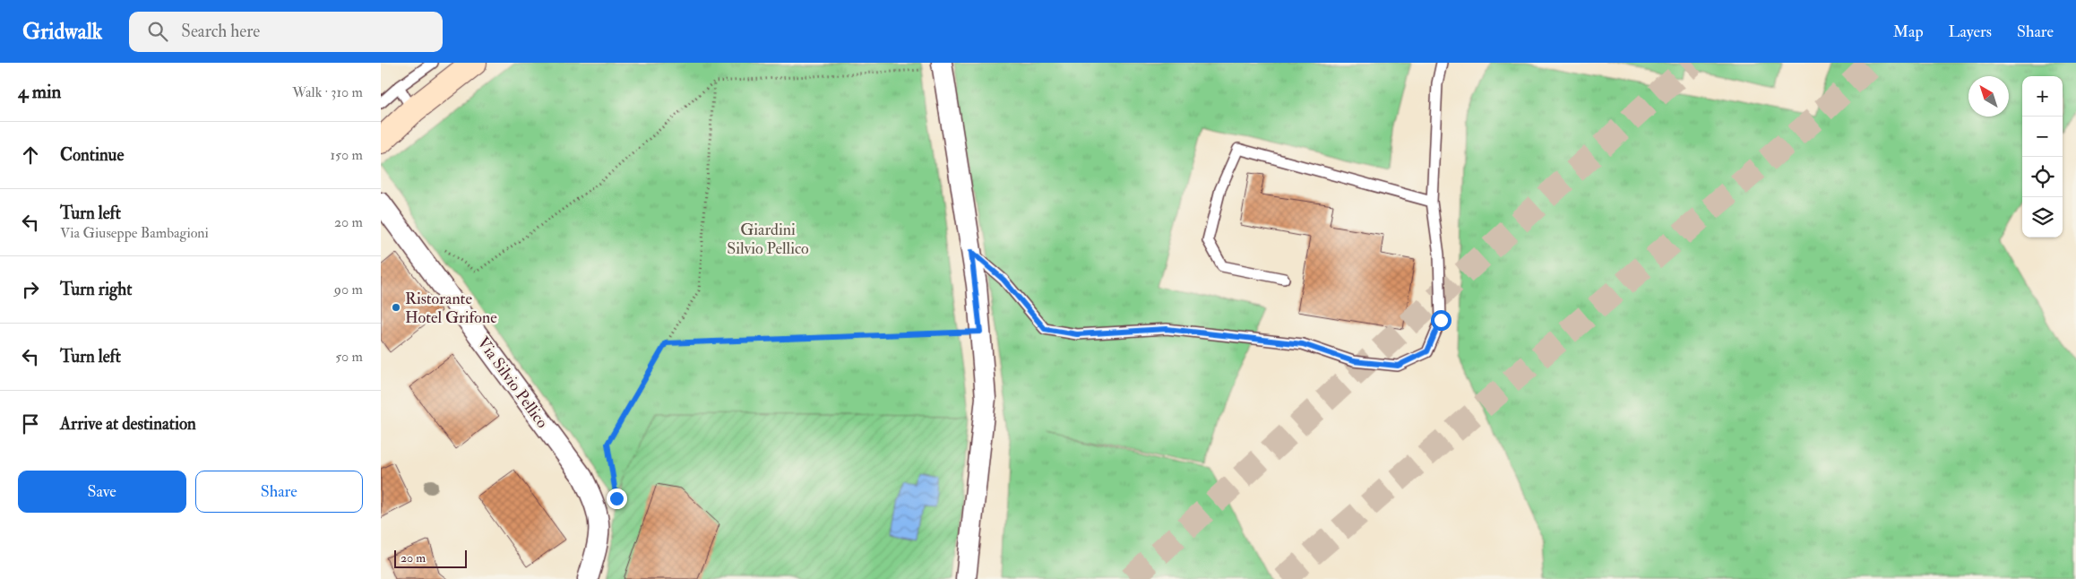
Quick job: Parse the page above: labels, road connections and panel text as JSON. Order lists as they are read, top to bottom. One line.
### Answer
{"streets":{"street":["Via Silvio Pellico"]},"parks":["Giardini Silvio Pellico"],"places":["Ristorante Hotel Grifone"],"scale_bar":"20 m","north":"top left","page":{"header":"Gridwalk","search":"Search here","nav":["Map","Layers","Share"],"heading":["4 min","Walk · 310 m"],"map_buttons":["+","−"],"list":[["Continue","150 m"],["Turn left","Via Giuseppe Bambagioni","20 m"],["Turn right","90 m"],["Turn left","50 m"],"Arrive at destination"],"buttons":["Save","Share"],"scale":"20 m"}}
